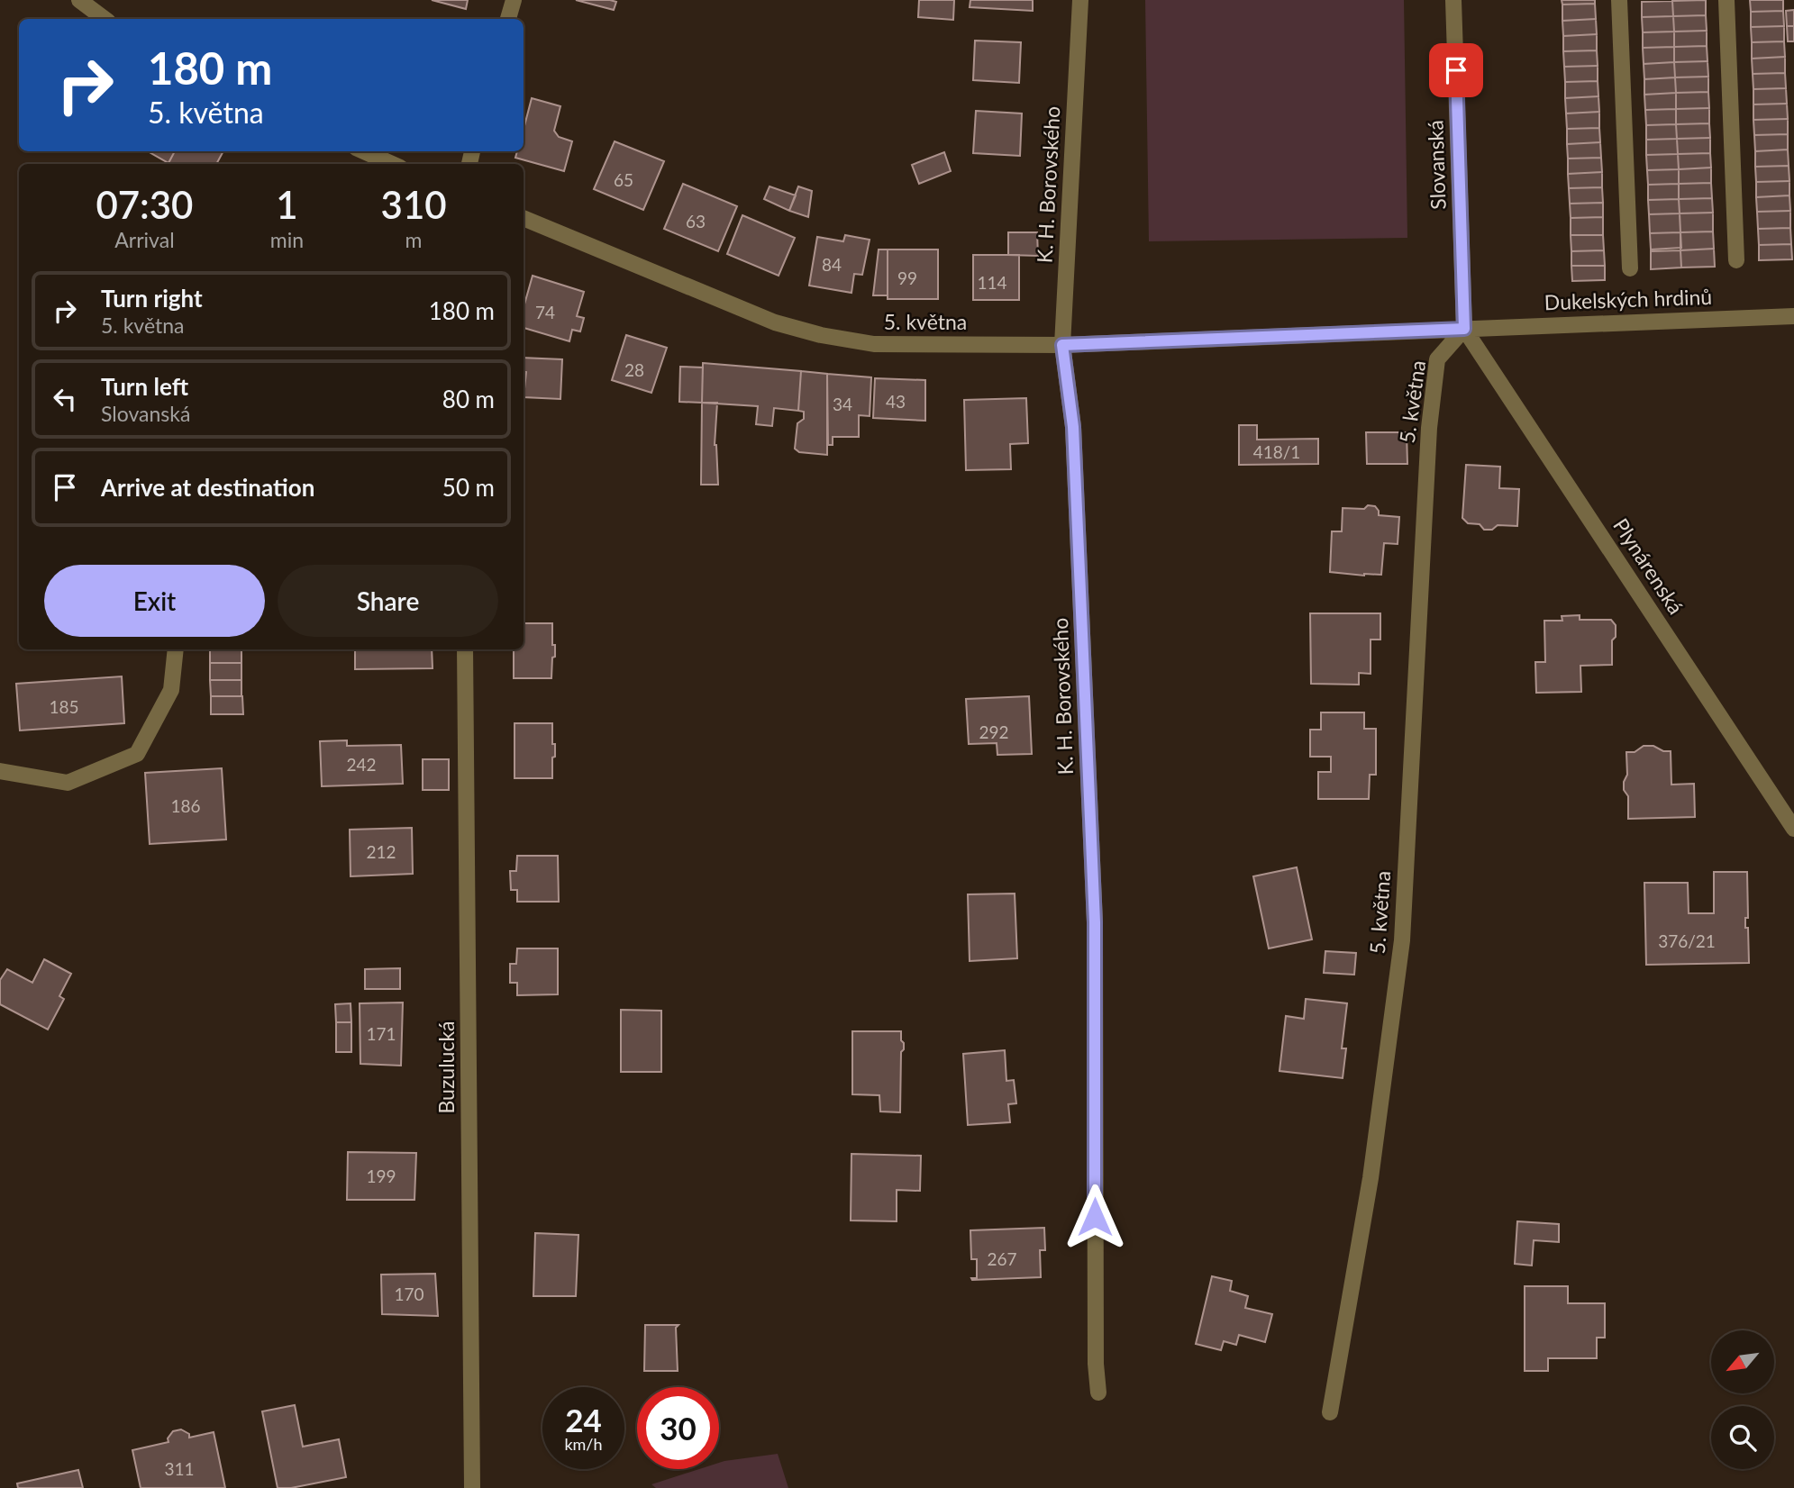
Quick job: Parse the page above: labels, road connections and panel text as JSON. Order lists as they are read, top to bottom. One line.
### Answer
{"streets":{"street":["Slovanská","K. H. Borovského","Dukelských hrdinů","5. května","Plynárenská","Buzulucká"]},"crossings":[["Slovanská","Dukelských hrdinů"],["Slovanská","5. května"],["Slovanská","Plynárenská"],["K. H. Borovského","5. května"],["Dukelských hrdinů","5. května"],["Dukelských hrdinů","Plynárenská"],["5. května","Plynárenská"]],"house_numbers":["65","63","84","99","114","74","28","43","34","418/1","185","292","242","186","212","376/21","171","199","267","170","311"],"north":"bottom left","page":{"turn":["180 m","5. května"],"eta":["07:30","Arrival","1","min","310","m"],"list":[{"name":"Turn right","note":"5. května","value":"180 m"},{"name":"Turn left","note":"Slovanská","value":"80 m"},{"name":"Arrive at destination","value":"50 m"}],"buttons":["Exit","Share"],"speed":"24 km/h","limit":"30"}}
